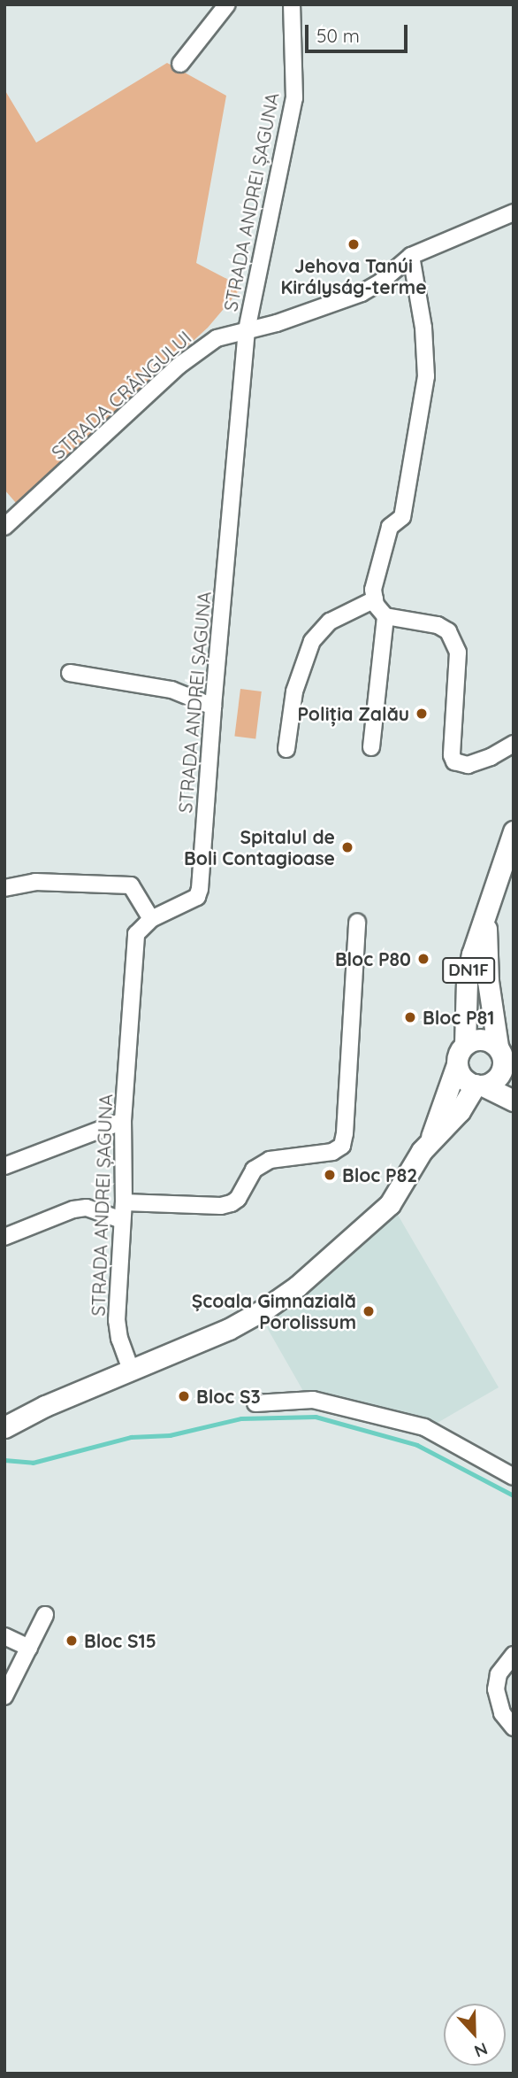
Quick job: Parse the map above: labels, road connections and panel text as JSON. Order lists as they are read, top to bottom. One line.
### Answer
{"streets":{"main road":["DN1F"],"street":["STRADA ANDREI ȘAGUNA","STRADA CRÂNGULUI"]},"crossings":[["STRADA ANDREI ȘAGUNA","STRADA CRÂNGULUI"]],"places":["Jehova Tanúi Királyság-terme","Poliția Zalău","Spitalul de Boli Contagioase","Bloc P80","Bloc P81","Bloc P82","Școala Gimnazială Porolissum","Bloc S3","Bloc S15"],"scale_bar":"50 m","north":"bottom"}
